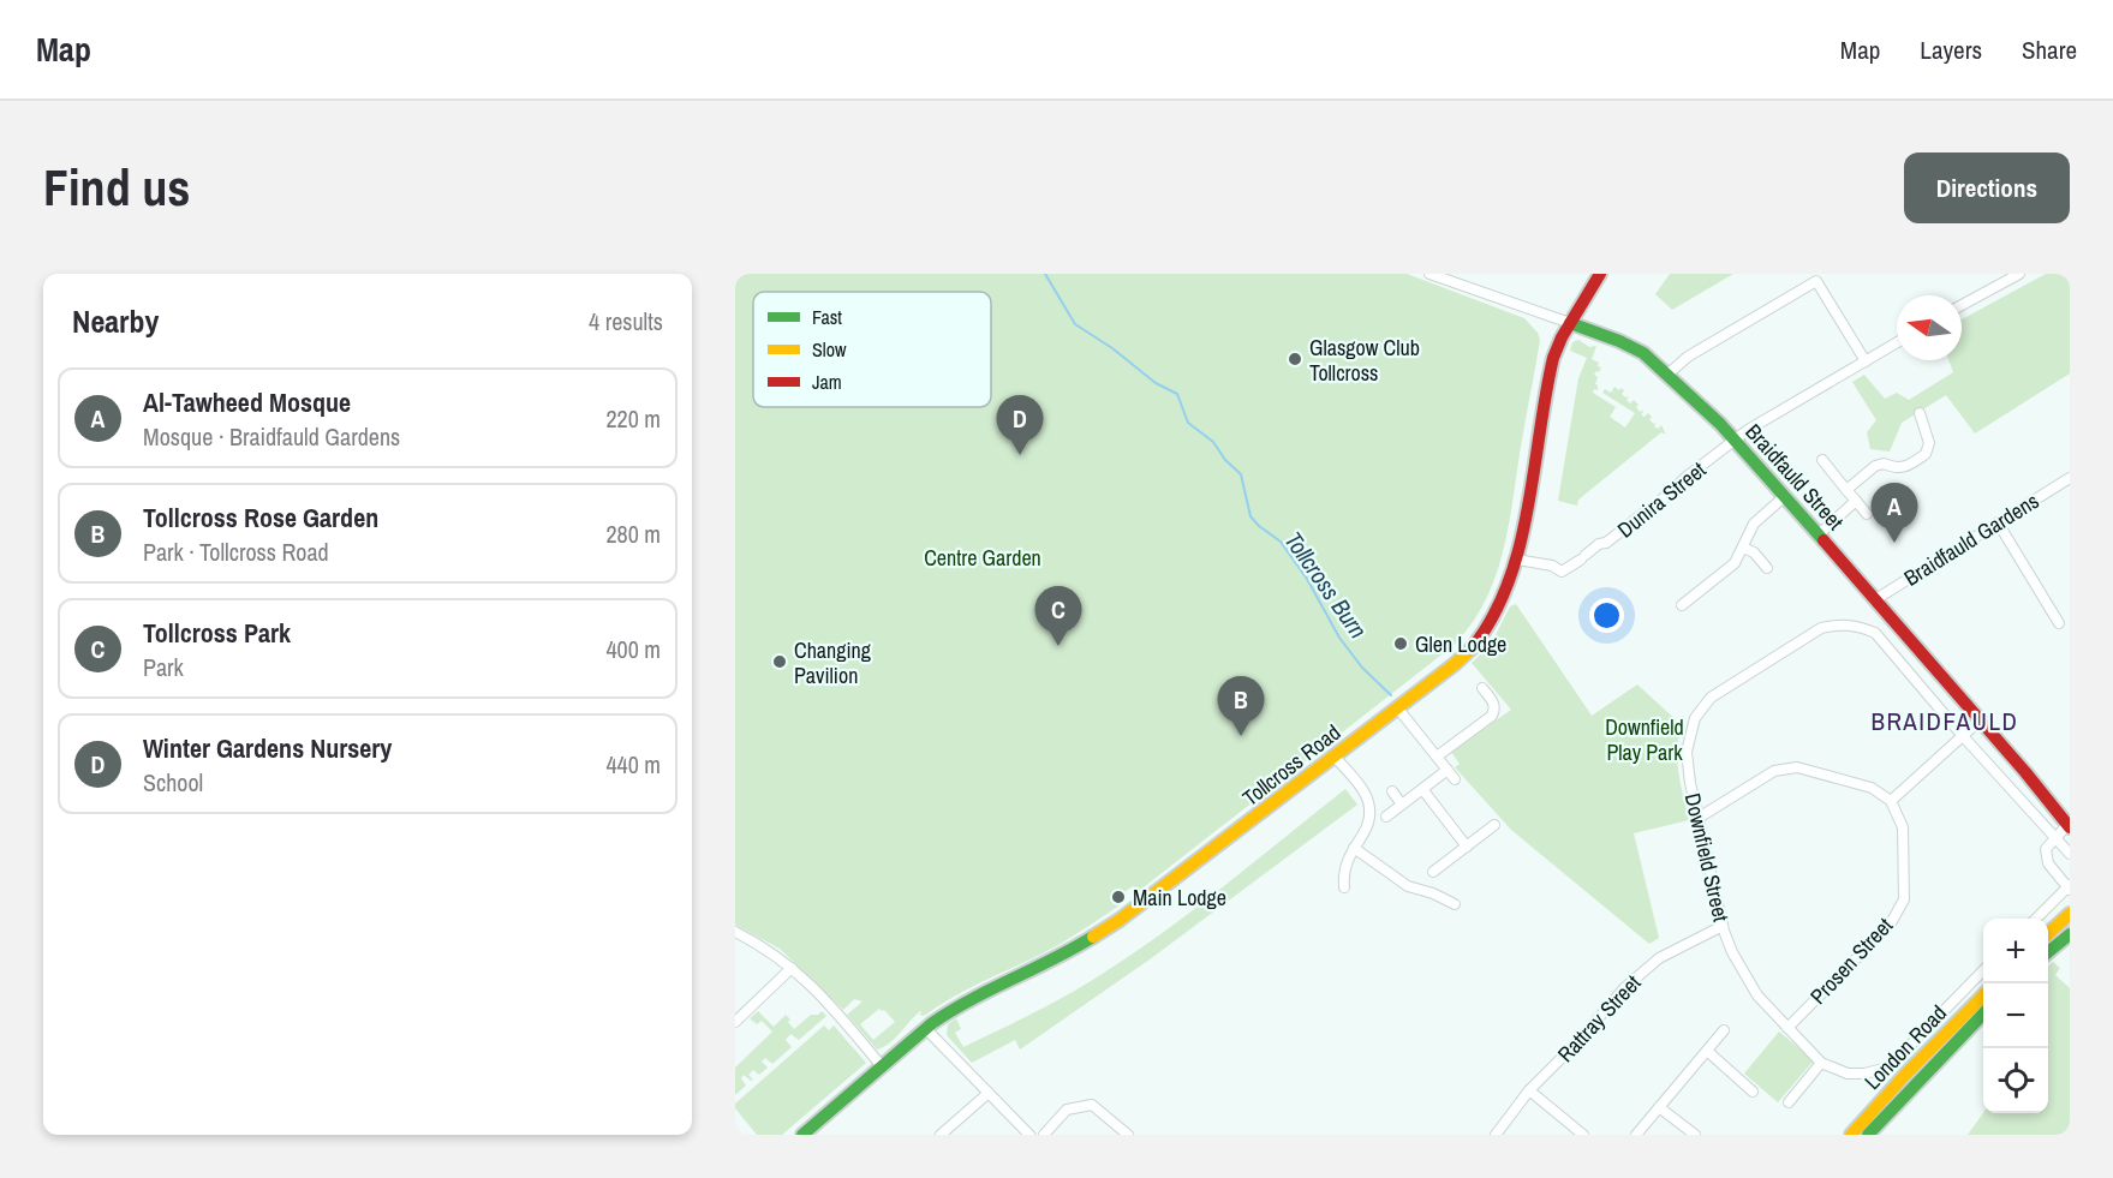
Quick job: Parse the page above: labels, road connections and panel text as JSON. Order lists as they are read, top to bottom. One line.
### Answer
{"streets":{"street":["Braidfauld Street","Dunira Street","Braidfauld Gardens","Tollcross Road","Downfield Street","Prosen Street","Rattray Street","London Road"]},"crossings":[["Braidfauld Street","Dunira Street"],["Braidfauld Street","Braidfauld Gardens"],["Braidfauld Street","Tollcross Road"],["Dunira Street","Tollcross Road"],["Downfield Street","Prosen Street"],["Downfield Street","Rattray Street"],["Downfield Street","London Road"],["Prosen Street","Rattray Street"]],"districts":["BRAIDFAULD"],"water":["Tollcross Burn"],"parks":["Centre Garden","Downfield Play Park"],"places":["Glasgow Club Tollcross","Glen Lodge","Changing Pavilion","Main Lodge"],"legend":["Fast","Slow","Jam"],"north":"left","page":{"header":"Map","nav":["Map","Layers","Share"],"buttons":"Directions","title":"Find us","heading":["Nearby","4 results"],"list":[{"mark":"A","name":"Al-Tawheed Mosque","note":"Mosque · Braidfauld Gardens","value":"220 m"},{"mark":"B","name":"Tollcross Rose Garden","note":"Park · Tollcross Road","value":"280 m"},{"mark":"C","name":"Tollcross Park","note":"Park","value":"400 m"},{"mark":"D","name":"Winter Gardens Nursery","note":"School","value":"440 m"}],"pins":["D","A","C","B"],"map_buttons":["+","−"]}}
